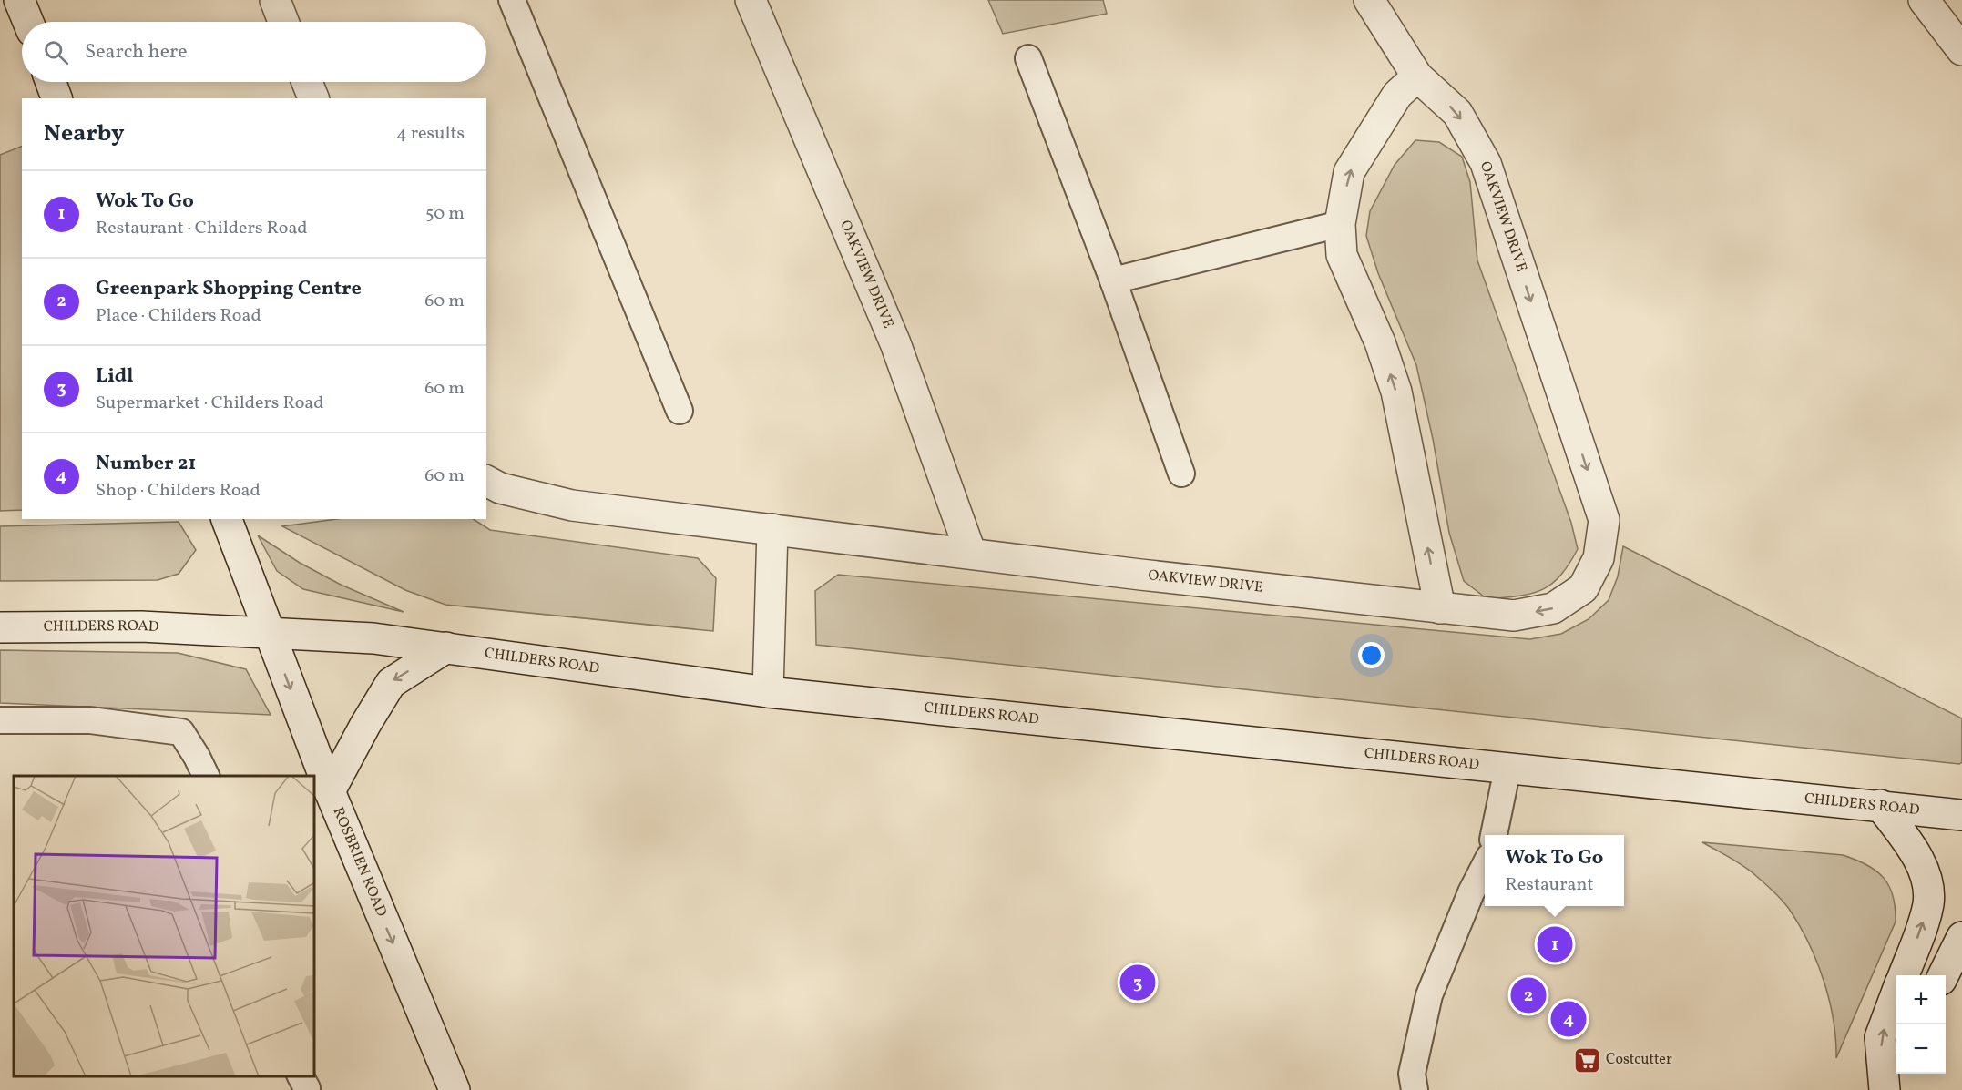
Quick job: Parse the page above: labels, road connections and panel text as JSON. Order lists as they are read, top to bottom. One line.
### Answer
{"streets":{"street":["OAKVIEW DRIVE","CHILDERS ROAD","ROSBRIEN ROAD"]},"crossings":[["CHILDERS ROAD","ROSBRIEN ROAD"]],"one_way":["ROSBRIEN ROAD"],"places":{"supermarket":["Costcutter"]},"page":{"search":"Search here","heading":["Nearby","4 results"],"list":[{"mark":"1","name":"Wok To Go","note":"Restaurant · Childers Road","value":"50 m"},{"mark":"2","name":"Greenpark Shopping Centre","note":"Place · Childers Road","value":"60 m"},{"mark":"3","name":"Lidl","note":"Supermarket · Childers Road","value":"60 m"},{"mark":"4","name":"Number 21","note":"Shop · Childers Road","value":"60 m"}],"popup":["Wok To Go","Restaurant"],"pins":["1","3","2","4"],"map_buttons":["+","−"]}}
